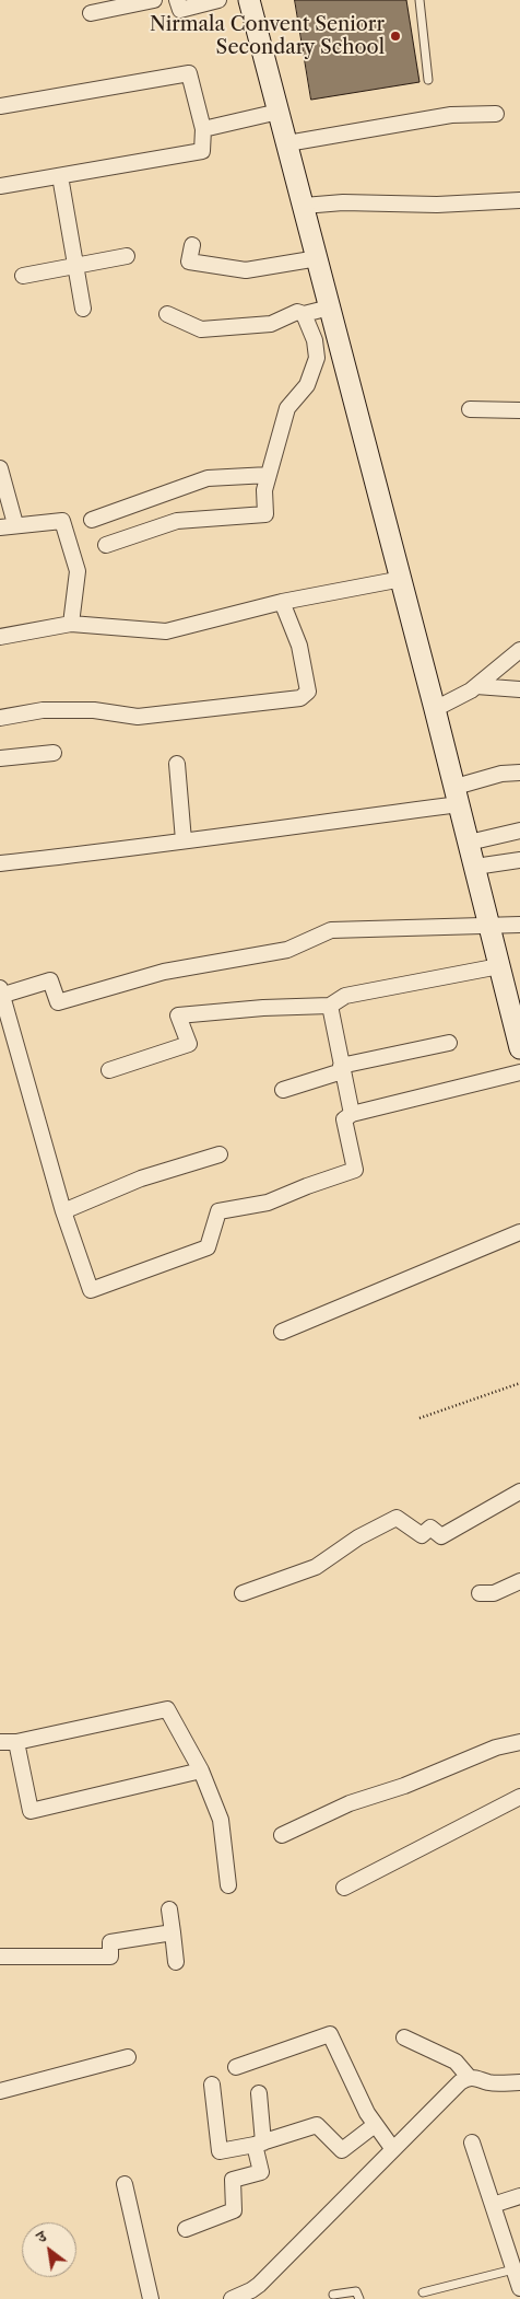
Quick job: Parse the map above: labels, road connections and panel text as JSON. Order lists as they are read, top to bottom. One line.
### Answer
{"places":["Nirmala Convent Seniorr Secondary School"],"north":"top left"}
